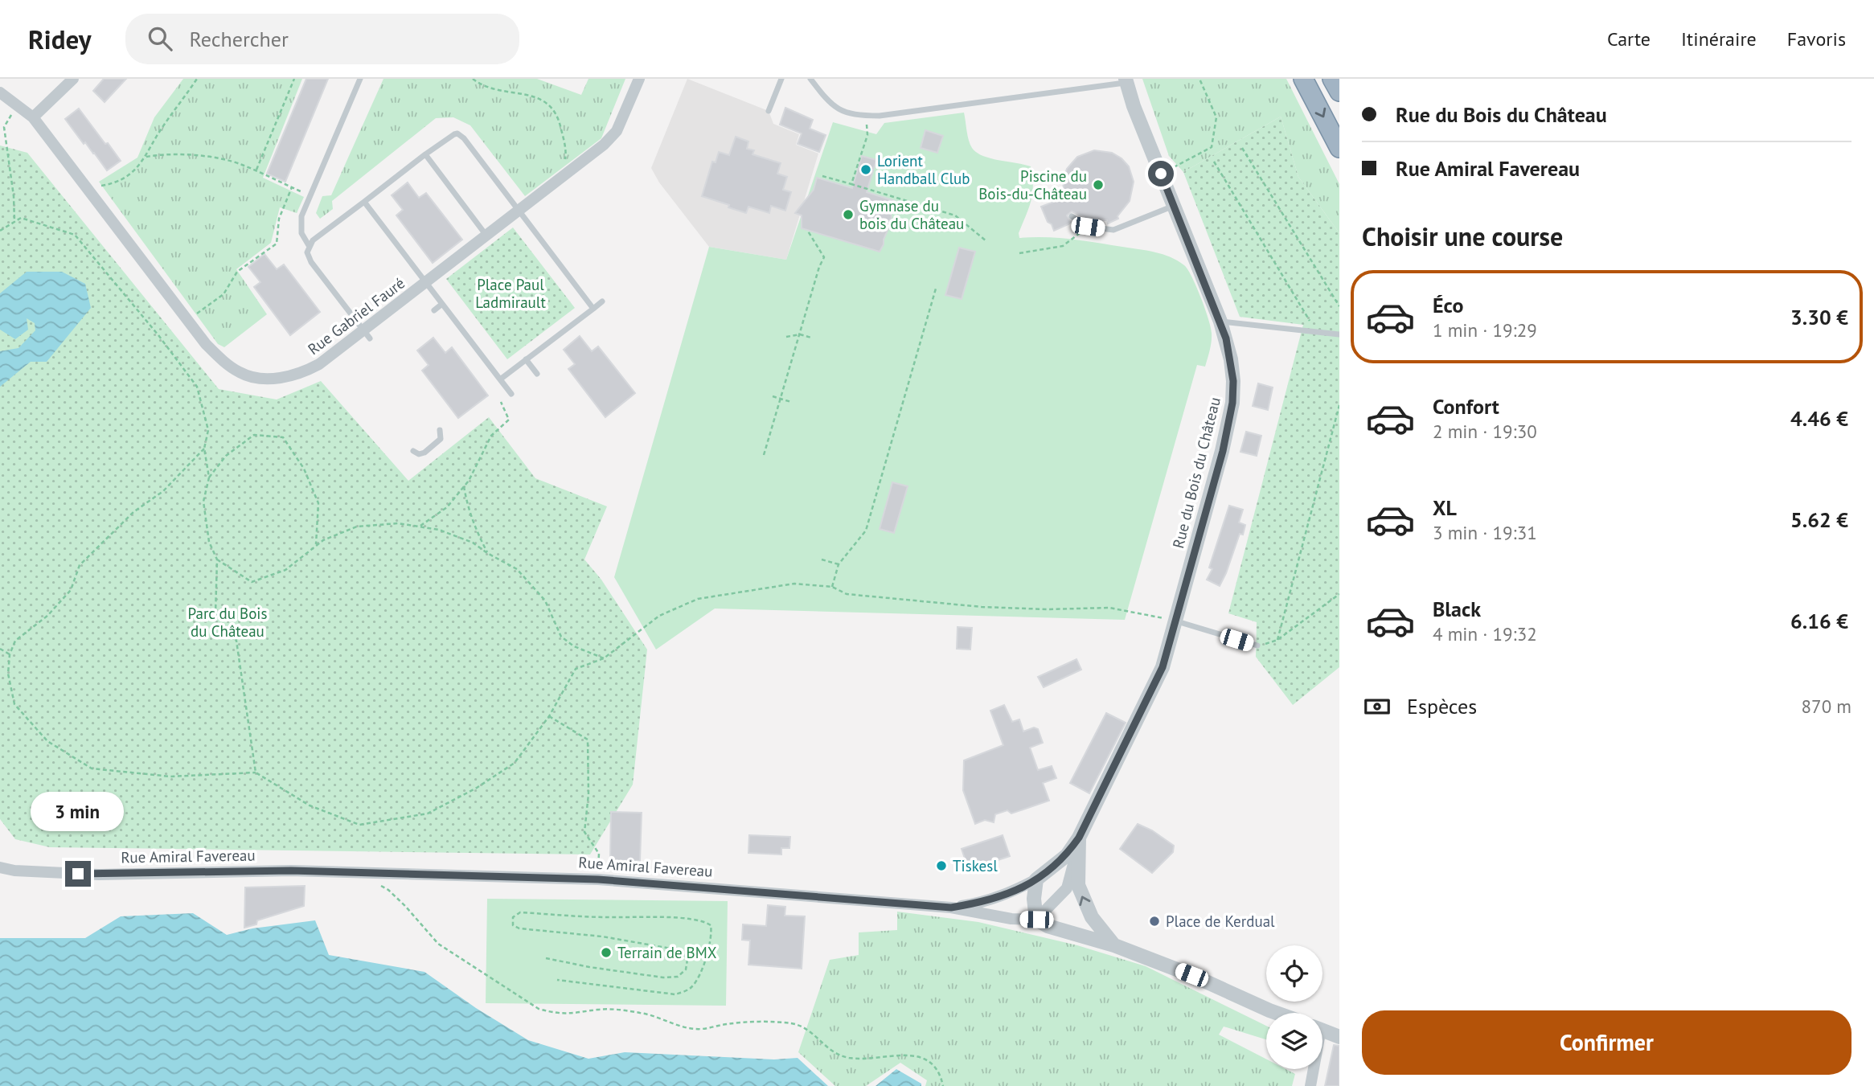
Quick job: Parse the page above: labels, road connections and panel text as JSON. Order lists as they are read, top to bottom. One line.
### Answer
{"streets":{"street":["Rue Gabriel Fauré","Rue du Bois du Château","Rue Amiral Favereau"]},"crossings":[["Rue du Bois du Château","Rue Amiral Favereau"]],"parks":["Place Paul Ladmirault","Parc du Bois du Château"],"places":["Lorient Handball Club","Piscine du Bois-du-Château","Gymnase du bois du Château","Tiskesl","Place de Kerdual","Terrain de BMX"],"page":{"header":"Ridey","search":"Rechercher","nav":["Carte","Itinéraire","Favoris"],"banner":["Rue du Bois du Château","Rue Amiral Favereau"],"heading":"Choisir une course","list":[{"name":"Éco","note":"1 min · 19:29","value":"3.30 €"},{"name":"Confort","note":"2 min · 19:30","value":"4.46 €"},{"name":"XL","note":"3 min · 19:31","value":"5.62 €"},{"name":"Black","note":"4 min · 19:32","value":"6.16 €"}],"pay":["Espèces","870 m"],"bubble":"3 min","buttons":"Confirmer"}}
